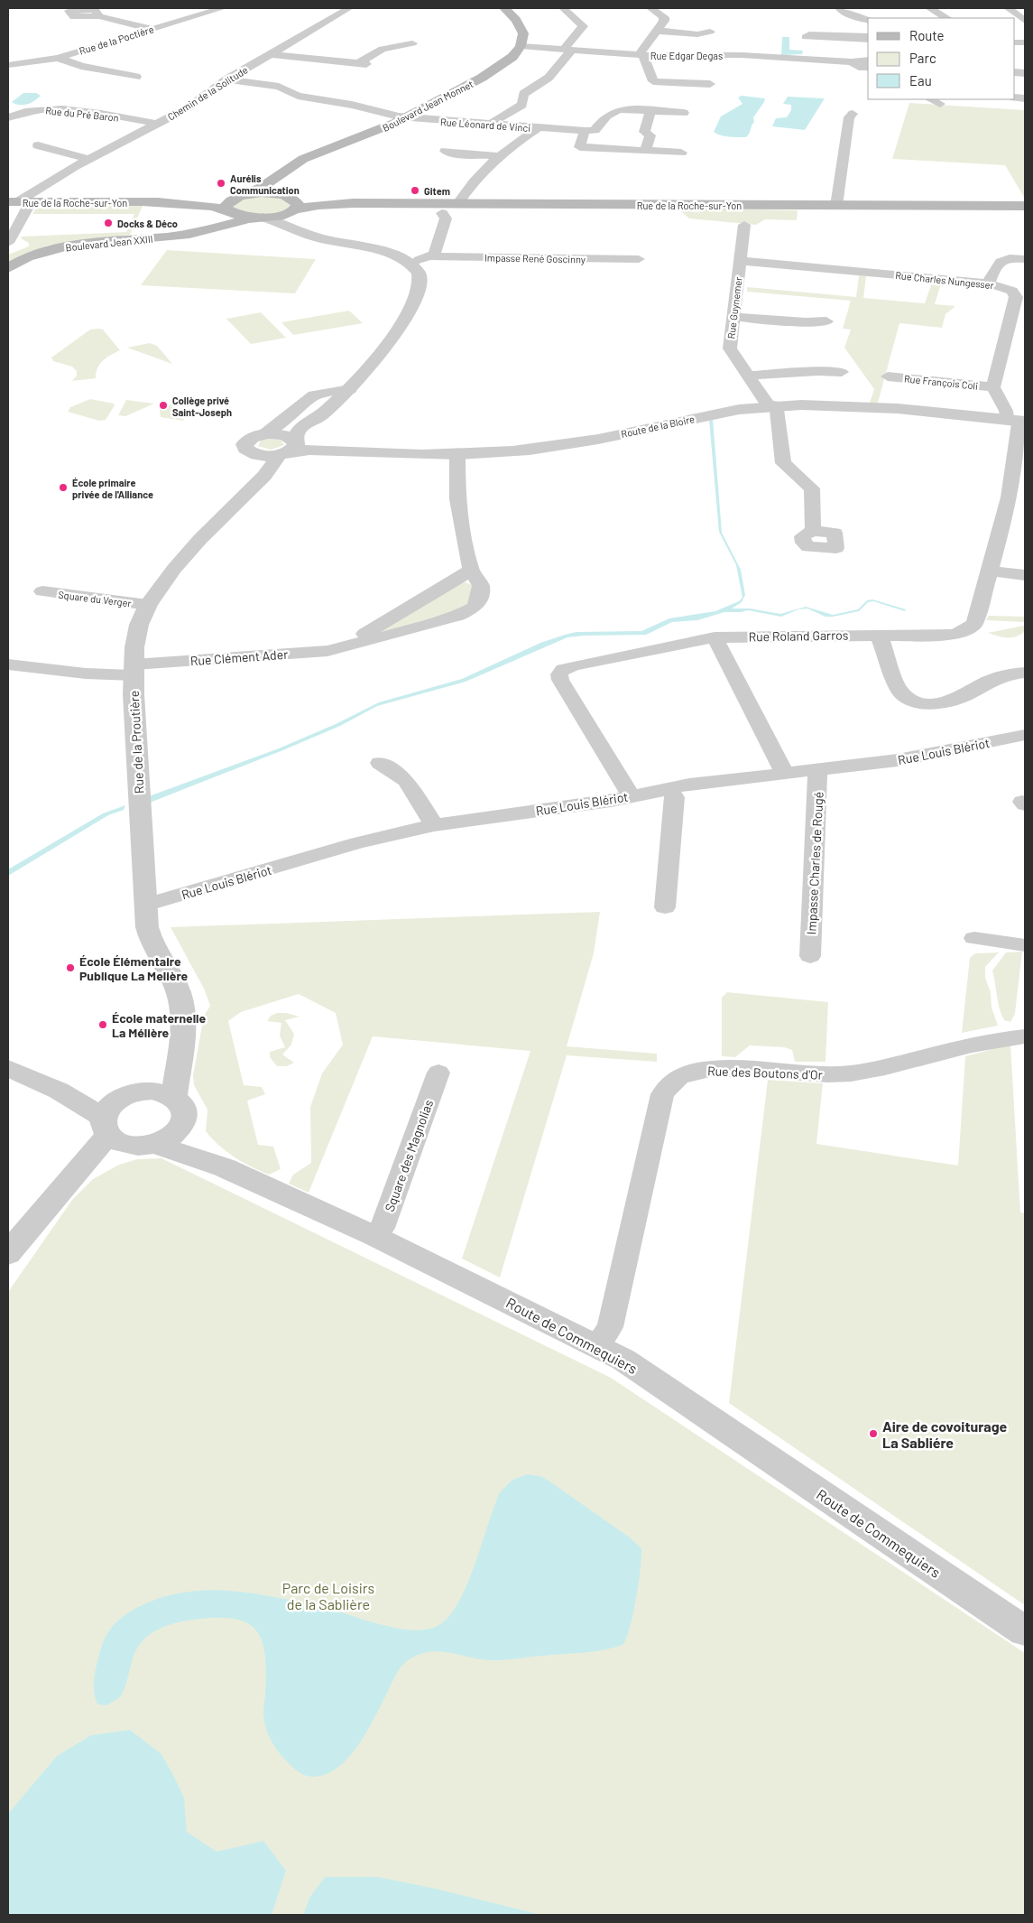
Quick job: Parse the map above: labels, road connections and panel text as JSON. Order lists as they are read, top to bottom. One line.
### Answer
{"streets":{"main road":["Boulevard Jean Monnet","Rue de la Roche-sur-Yon","Boulevard Jean XXIII"],"street":["Rue de la Poctière","Rue Edgar Degas","Chemin de la Solitude","Rue du Pré Baron","Rue Léonard de Vinci","Impasse René Goscinny","Rue Charles Nungesser","Rue Guynemer","Rue François Coli","Route de la Bloire","Square du Verger","Rue Roland Garros","Rue Clément Ader","Rue de la Proutière","Rue Louis Blériot","Impasse Charles de Rougé","Rue des Boutons d'Or","Square des Magnolias","Route de Commequiers"]},"crossings":[["Rue Edgar Degas","Boulevard Jean Monnet"],["Chemin de la Solitude","Rue du Pré Baron"],["Chemin de la Solitude","Rue Léonard de Vinci"],["Chemin de la Solitude","Rue de la Roche-sur-Yon"],["Boulevard Jean Monnet","Rue Léonard de Vinci"],["Boulevard Jean Monnet","Rue de la Roche-sur-Yon"],["Rue de la Roche-sur-Yon","Boulevard Jean XXIII"],["Impasse René Goscinny","Rue de la Proutière"],["Rue Charles Nungesser","Rue Guynemer"],["Rue Charles Nungesser","Rue François Coli"],["Rue Guynemer","Route de la Bloire"],["Route de la Bloire","Rue Roland Garros"],["Route de la Bloire","Rue Clément Ader"],["Route de la Bloire","Rue de la Proutière"],["Square du Verger","Rue de la Proutière"],["Rue Roland Garros","Rue Louis Blériot"],["Rue Clément Ader","Rue de la Proutière"],["Rue de la Proutière","Rue Louis Blériot"],["Rue de la Proutière","Route de Commequiers"],["Rue Louis Blériot","Impasse Charles de Rougé"],["Rue des Boutons d'Or","Route de Commequiers"],["Square des Magnolias","Route de Commequiers"]],"parks":["Parc de Loisirs de la Sablière"],"places":["Aurélis Communication","Gitem","Docks & Déco","Collège privé Saint-Joseph","École primaire privée de l'Alliance","École Élémentaire Publique La Melière","École maternelle La Mélière","Aire de covoiturage La Sabliére"],"legend":["Route","Parc","Eau"]}
